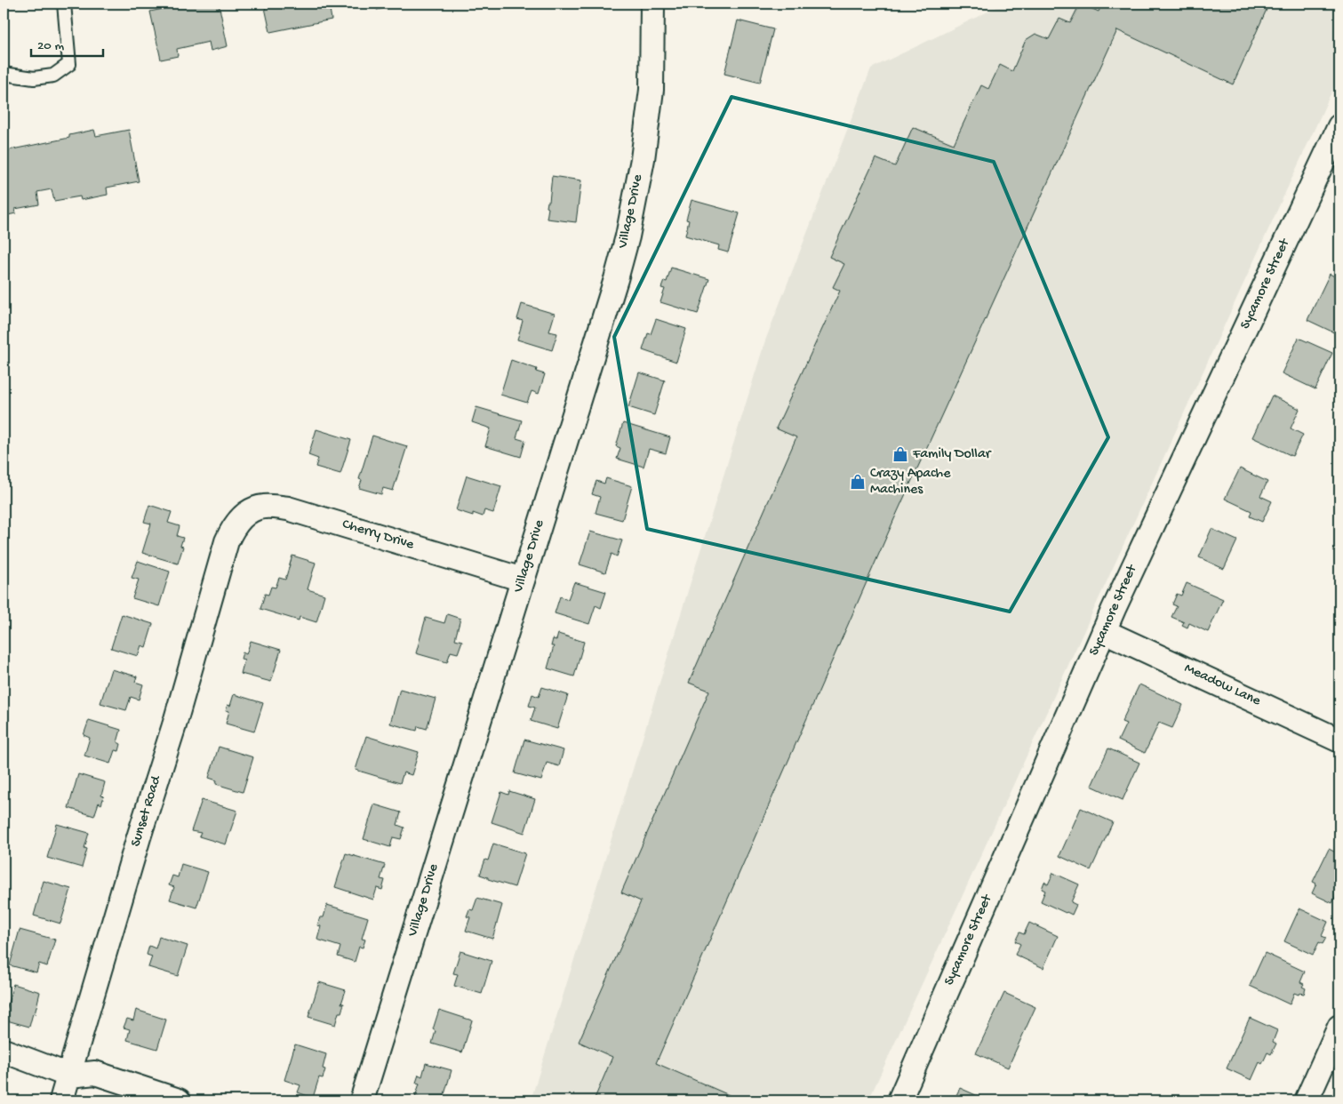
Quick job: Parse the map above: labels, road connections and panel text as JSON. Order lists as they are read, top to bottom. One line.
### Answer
{"streets":{"street":["Village Drive","Sycamore Street","Cherry Drive","Meadow Lane","Sunset Road"]},"crossings":[["Village Drive","Cherry Drive"],["Sycamore Street","Meadow Lane"],["Cherry Drive","Sunset Road"]],"places":{"shop":["Family Dollar","Crazy Apache Machines"]},"scale_bar":"20 m"}
